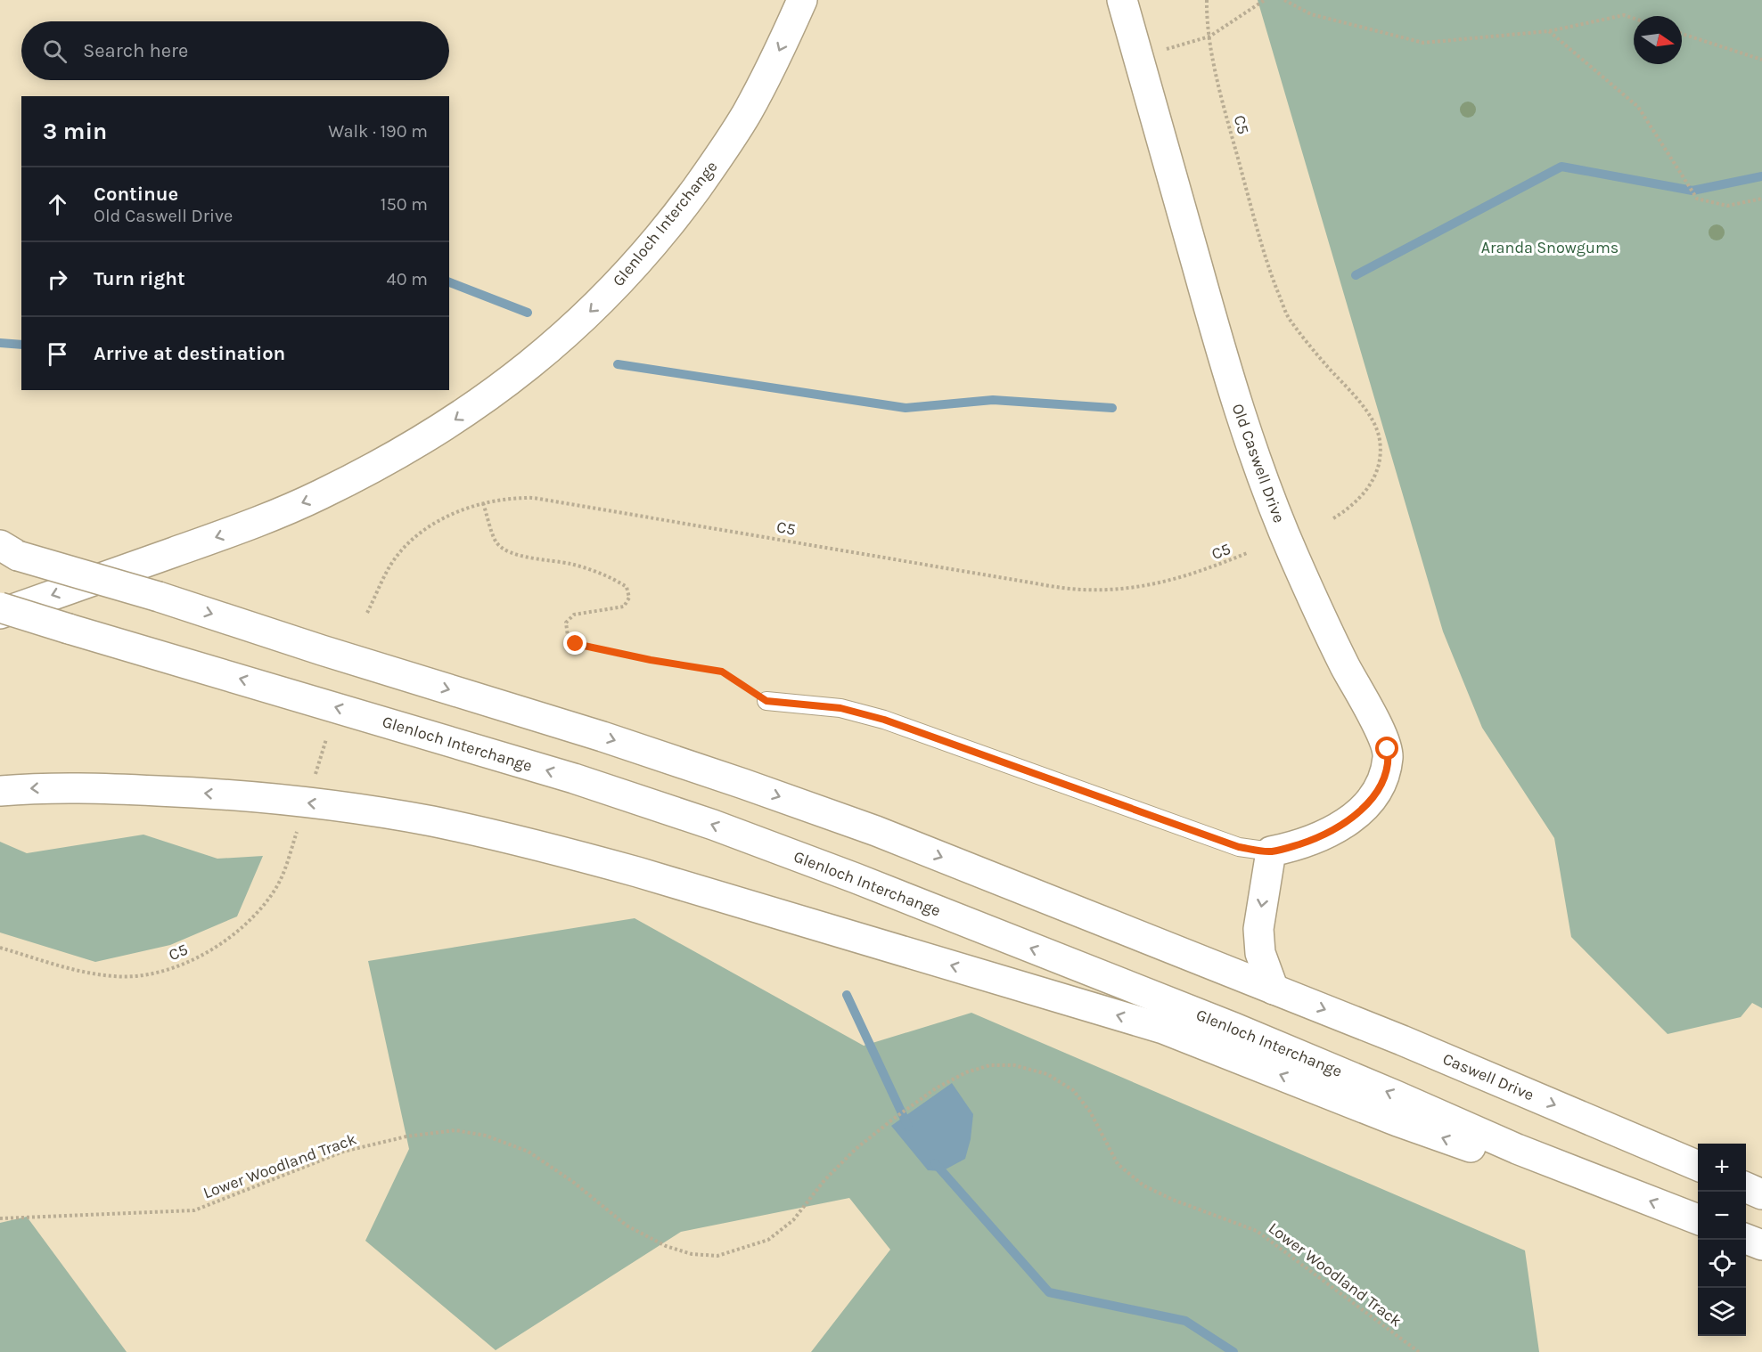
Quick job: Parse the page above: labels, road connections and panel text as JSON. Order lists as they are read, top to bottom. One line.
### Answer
{"streets":{"main road":["Glenloch Interchange","Old Caswell Drive","Caswell Drive"],"path":["C5","Lower Woodland Track"]},"parks":["Aranda Snowgums"],"north":"right","page":{"search":"Search here","heading":["3 min","Walk · 190 m"],"list":[["Continue","Old Caswell Drive","150 m"],["Turn right","40 m"],"Arrive at destination"],"map_buttons":["+","−"]}}
